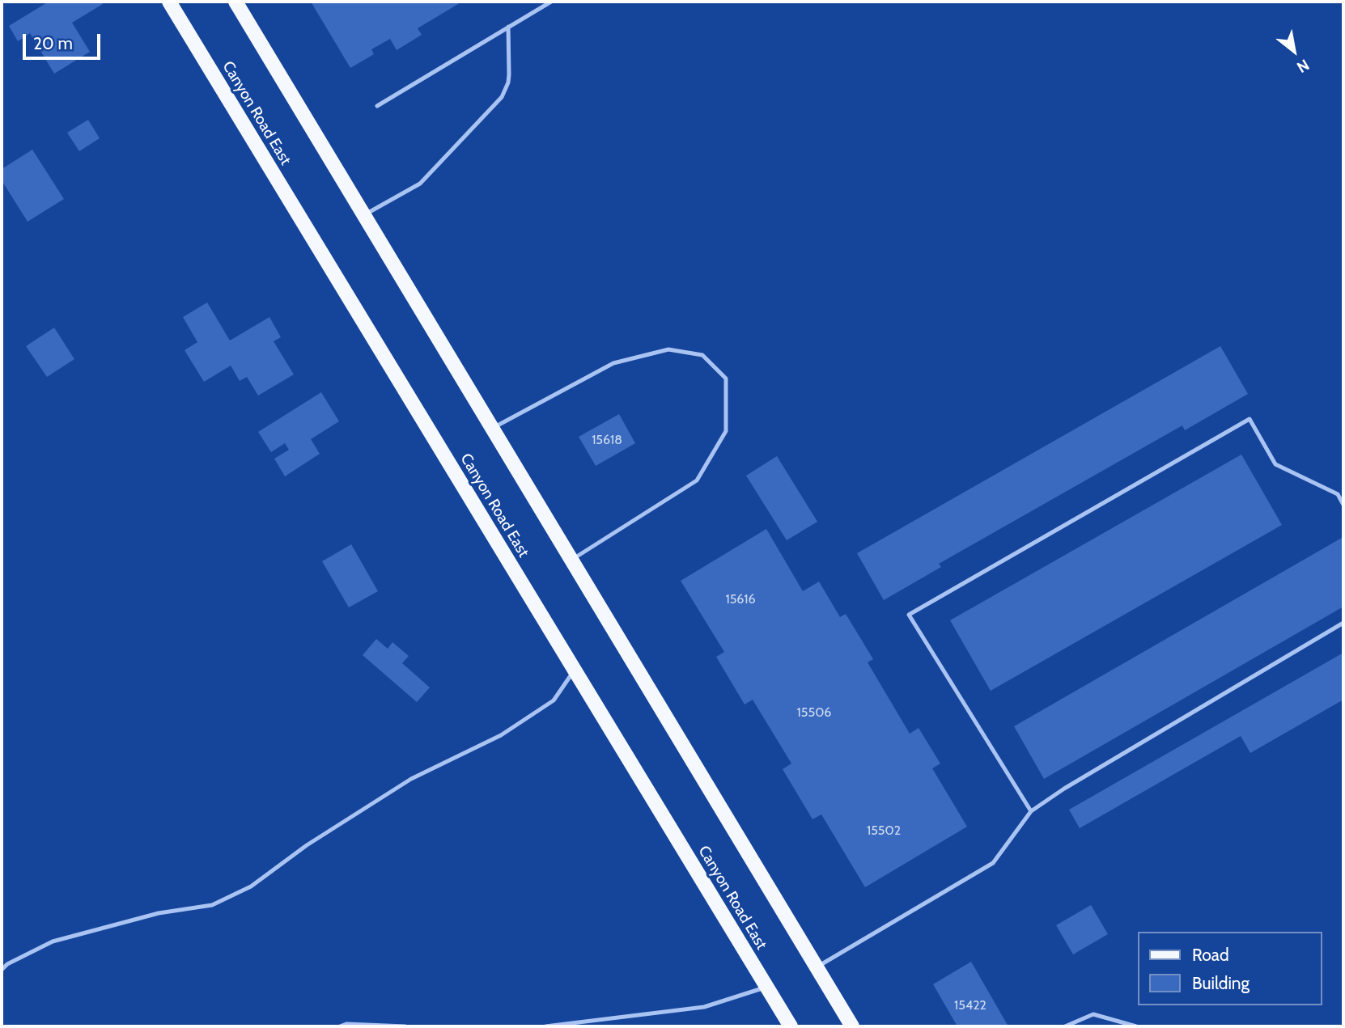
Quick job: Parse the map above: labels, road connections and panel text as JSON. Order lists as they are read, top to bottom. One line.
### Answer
{"streets":{"main road":["Canyon Road East"]},"house_numbers":["15618","15616","15506","15502","15422"],"legend":["Road","Building"],"scale_bar":"20 m","north":"bottom right"}
